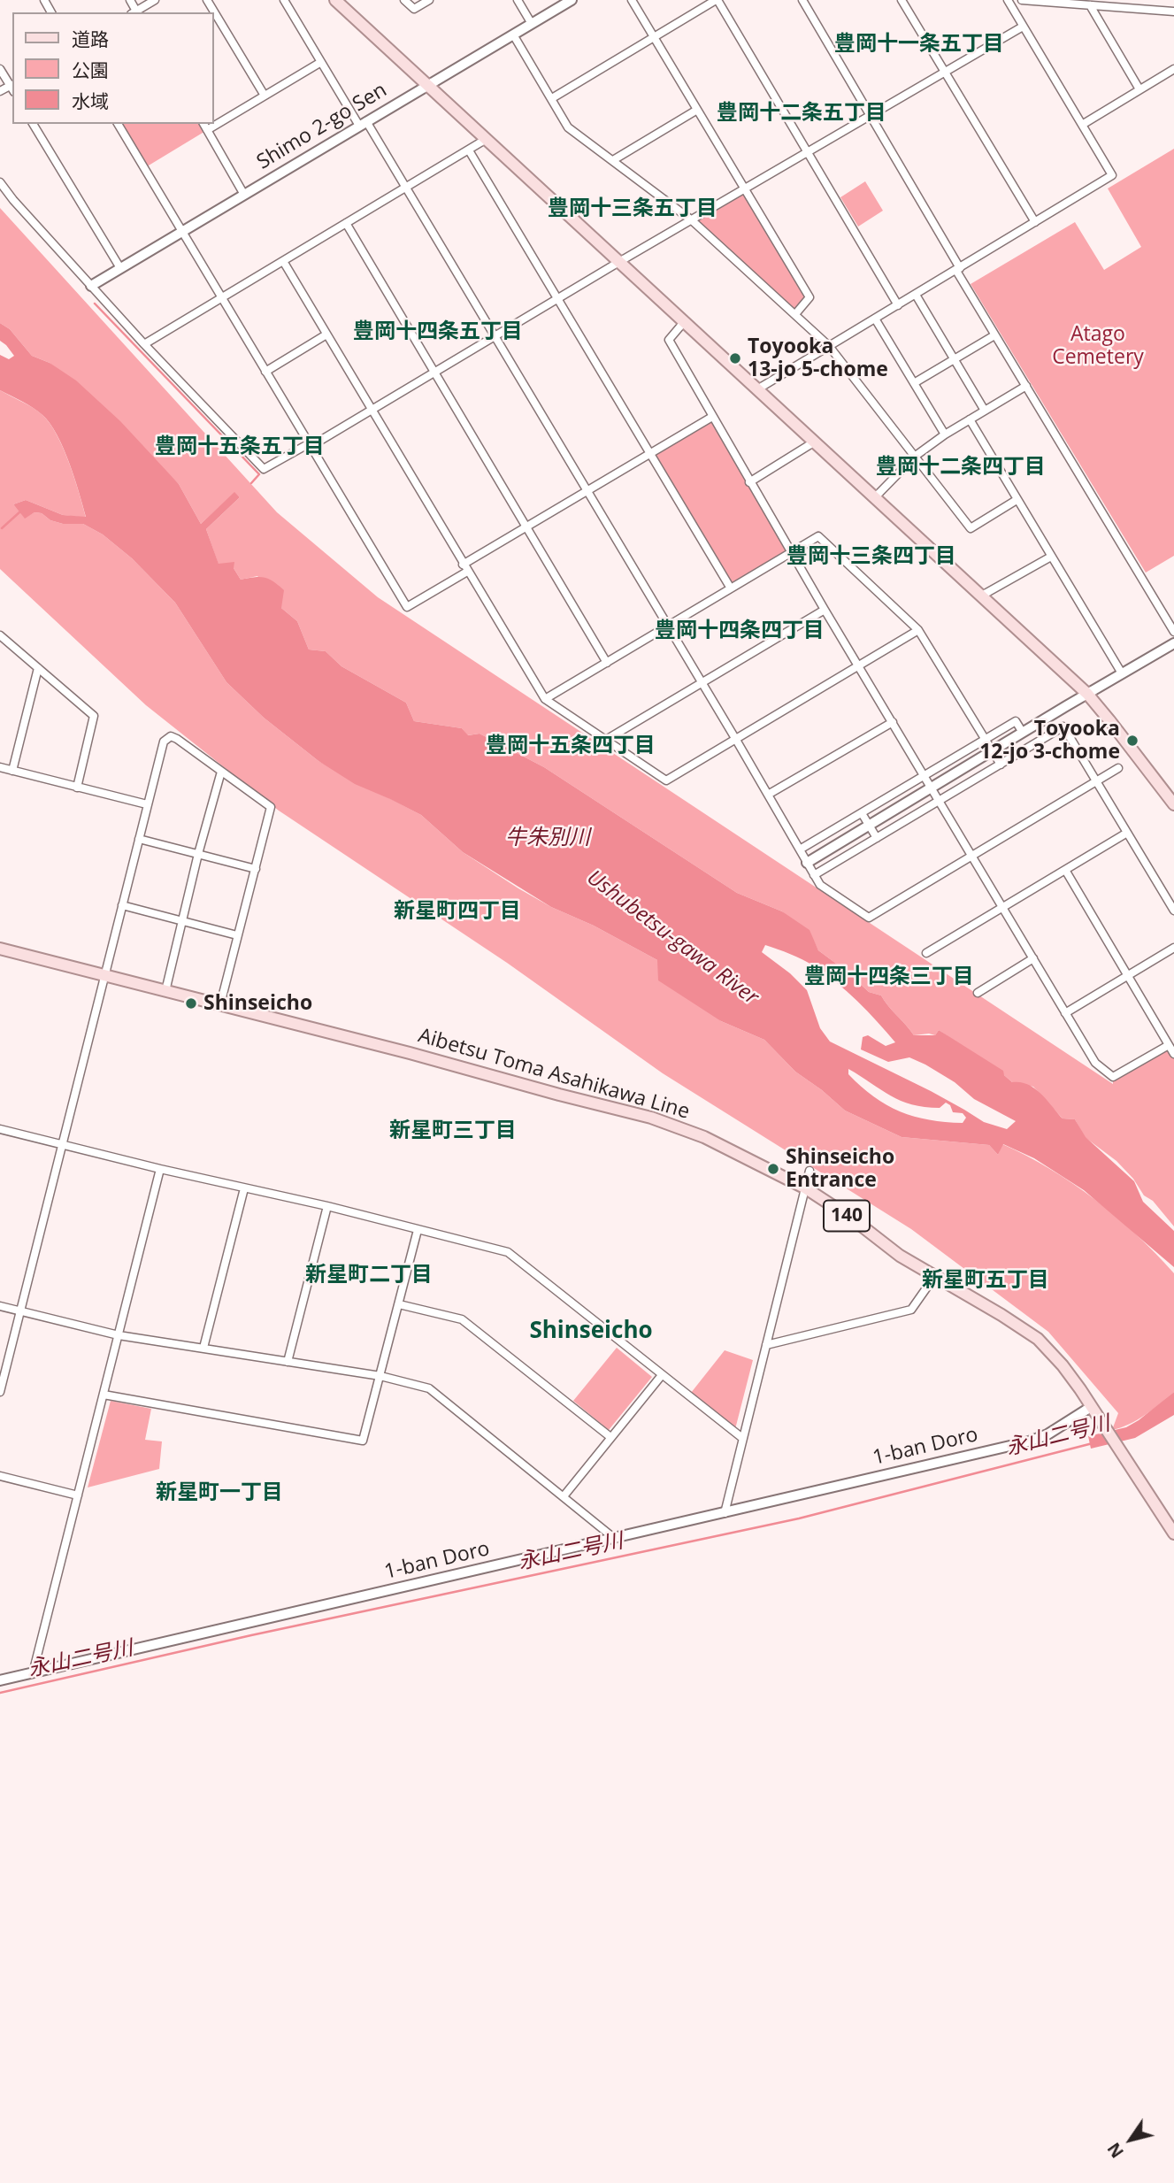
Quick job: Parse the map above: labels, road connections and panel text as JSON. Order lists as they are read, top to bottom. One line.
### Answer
{"streets":{"main road":["Aibetsu Toma Asahikawa Line","140"],"street":["Shimo 2-go Sen","1-ban Doro"]},"crossings":[["Aibetsu Toma Asahikawa Line","1-ban Doro"]],"districts":["豊岡十一条五丁目","豊岡十二条五丁目","豊岡十三条五丁目","豊岡十四条五丁目","豊岡十五条五丁目","豊岡十二条四丁目","豊岡十三条四丁目","豊岡十四条四丁目","豊岡十五条四丁目","新星町四丁目","豊岡十四条三丁目","新星町三丁目","新星町二丁目","新星町五丁目","Shinseicho","新星町一丁目"],"water":["牛朱別川","Ushubetsu-gawa River","永山二号川"],"parks":["Atago Cemetery"],"places":["Toyooka 13-jo 5-chome","Toyooka 12-jo 3-chome","Shinseicho","Shinseicho Entrance"],"legend":["道路","公園","水域"],"north":"bottom left"}
